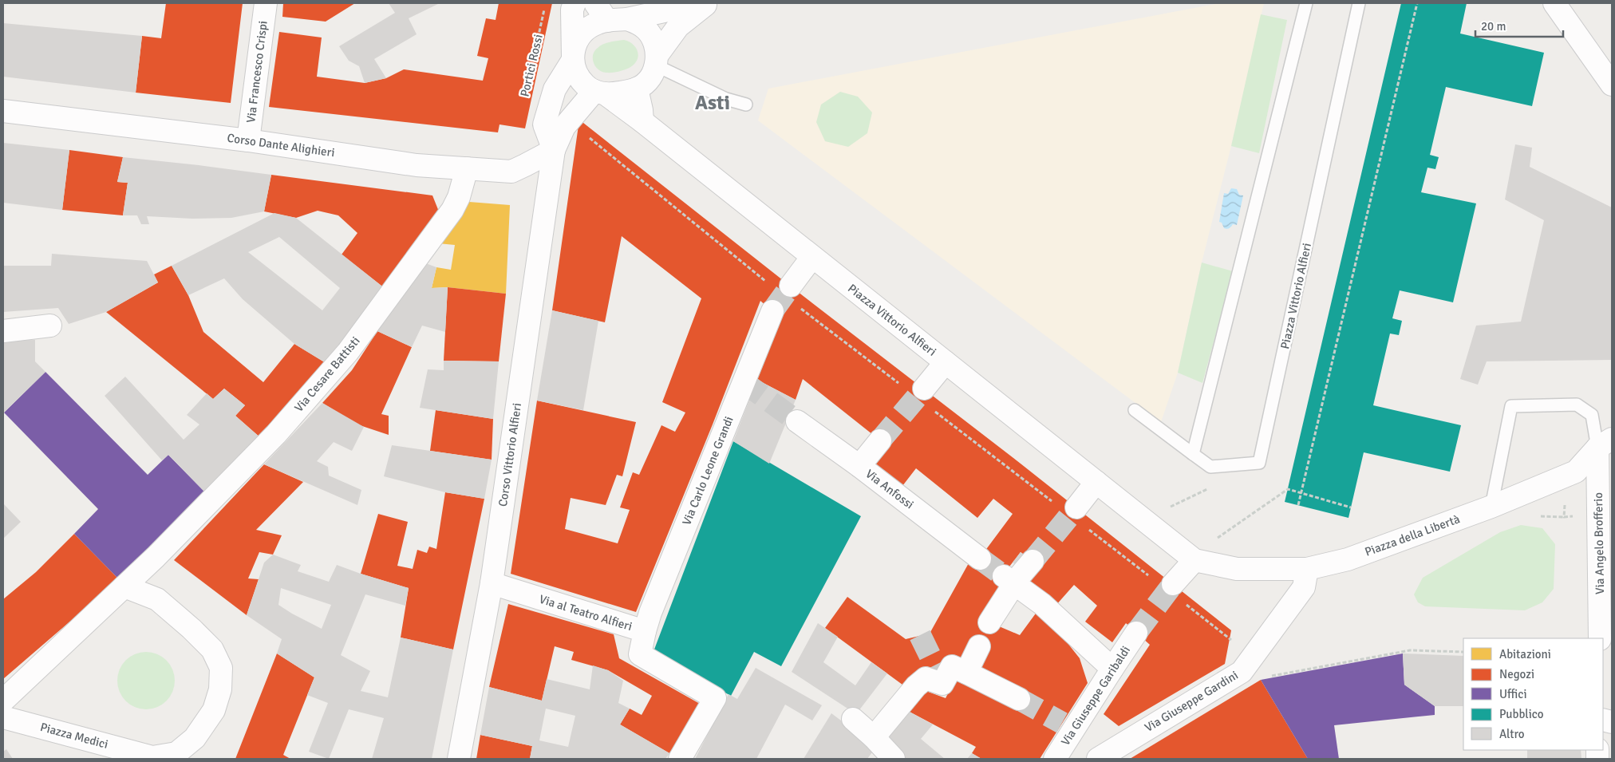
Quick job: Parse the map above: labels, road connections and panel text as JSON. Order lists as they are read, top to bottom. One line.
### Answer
{"streets":{"street":["Via Francesco Crispi","Corso Dante Alighieri","Piazza Vittorio Alfieri","Via Cesare Battisti","Corso Vittorio Alfieri","Via Carlo Leone Grandi","Via Anfossi","Piazza della Libertà","Via Angelo Brofferio","Via al Teatro Alfieri","Via Giuseppe Garibaldi","Via Giuseppe Gardini","Piazza Medici"],"path":["Portici Rossi"]},"crossings":[["Via Francesco Crispi","Corso Dante Alighieri"],["Corso Dante Alighieri","Via Cesare Battisti"],["Corso Dante Alighieri","Corso Vittorio Alfieri"],["Piazza Vittorio Alfieri","Corso Vittorio Alfieri"],["Piazza Vittorio Alfieri","Piazza della Libertà"],["Via Cesare Battisti","Piazza Medici"],["Corso Vittorio Alfieri","Via al Teatro Alfieri"],["Via Carlo Leone Grandi","Via al Teatro Alfieri"],["Piazza della Libertà","Via Angelo Brofferio"],["Piazza della Libertà","Via Giuseppe Gardini"]],"districts":["Asti"],"legend":["Abitazioni","Negozi","Uffici","Pubblico","Altro"],"scale_bar":"20 m"}
